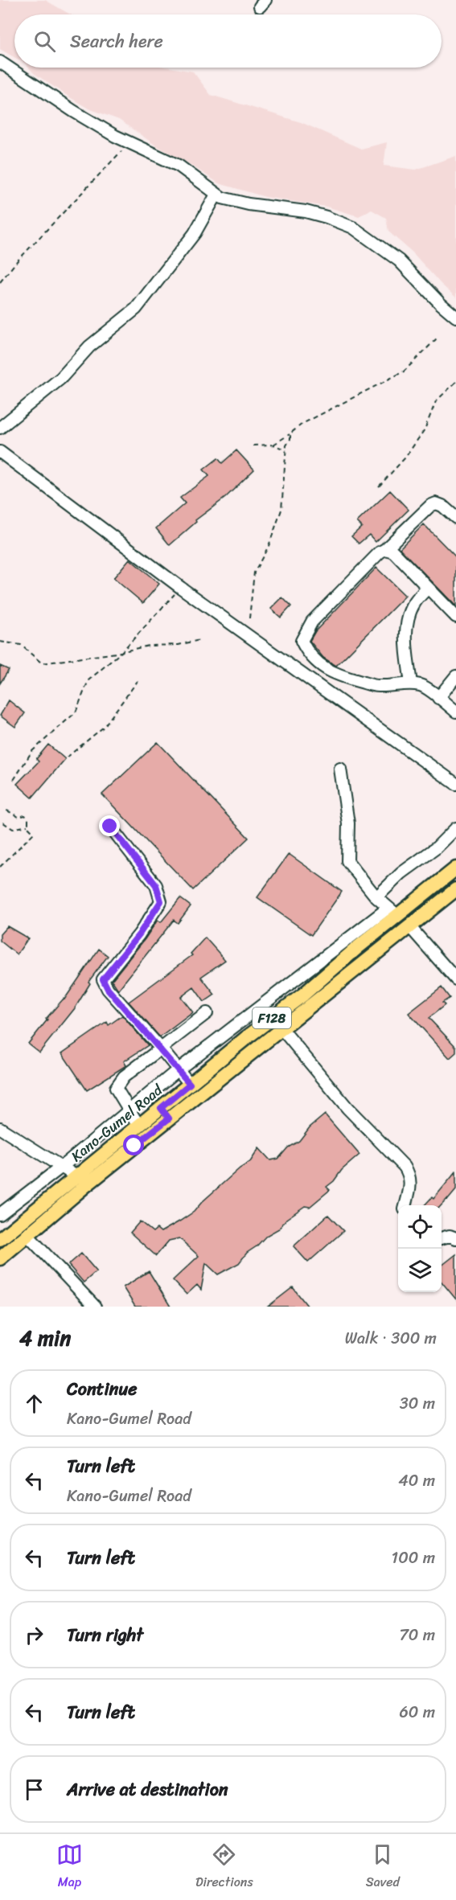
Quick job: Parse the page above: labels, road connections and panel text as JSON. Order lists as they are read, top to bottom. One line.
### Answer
{"streets":{"main road":["F128","Kano-Gumel Road"]},"page":{"search":"Search here","heading":["4 min","Walk · 300 m"],"list":[["Continue","Kano-Gumel Road","30 m"],["Turn left","Kano-Gumel Road","40 m"],["Turn left","100 m"],["Turn right","70 m"],["Turn left","60 m"],"Arrive at destination"],"nav":["Map","Directions","Saved"]}}
